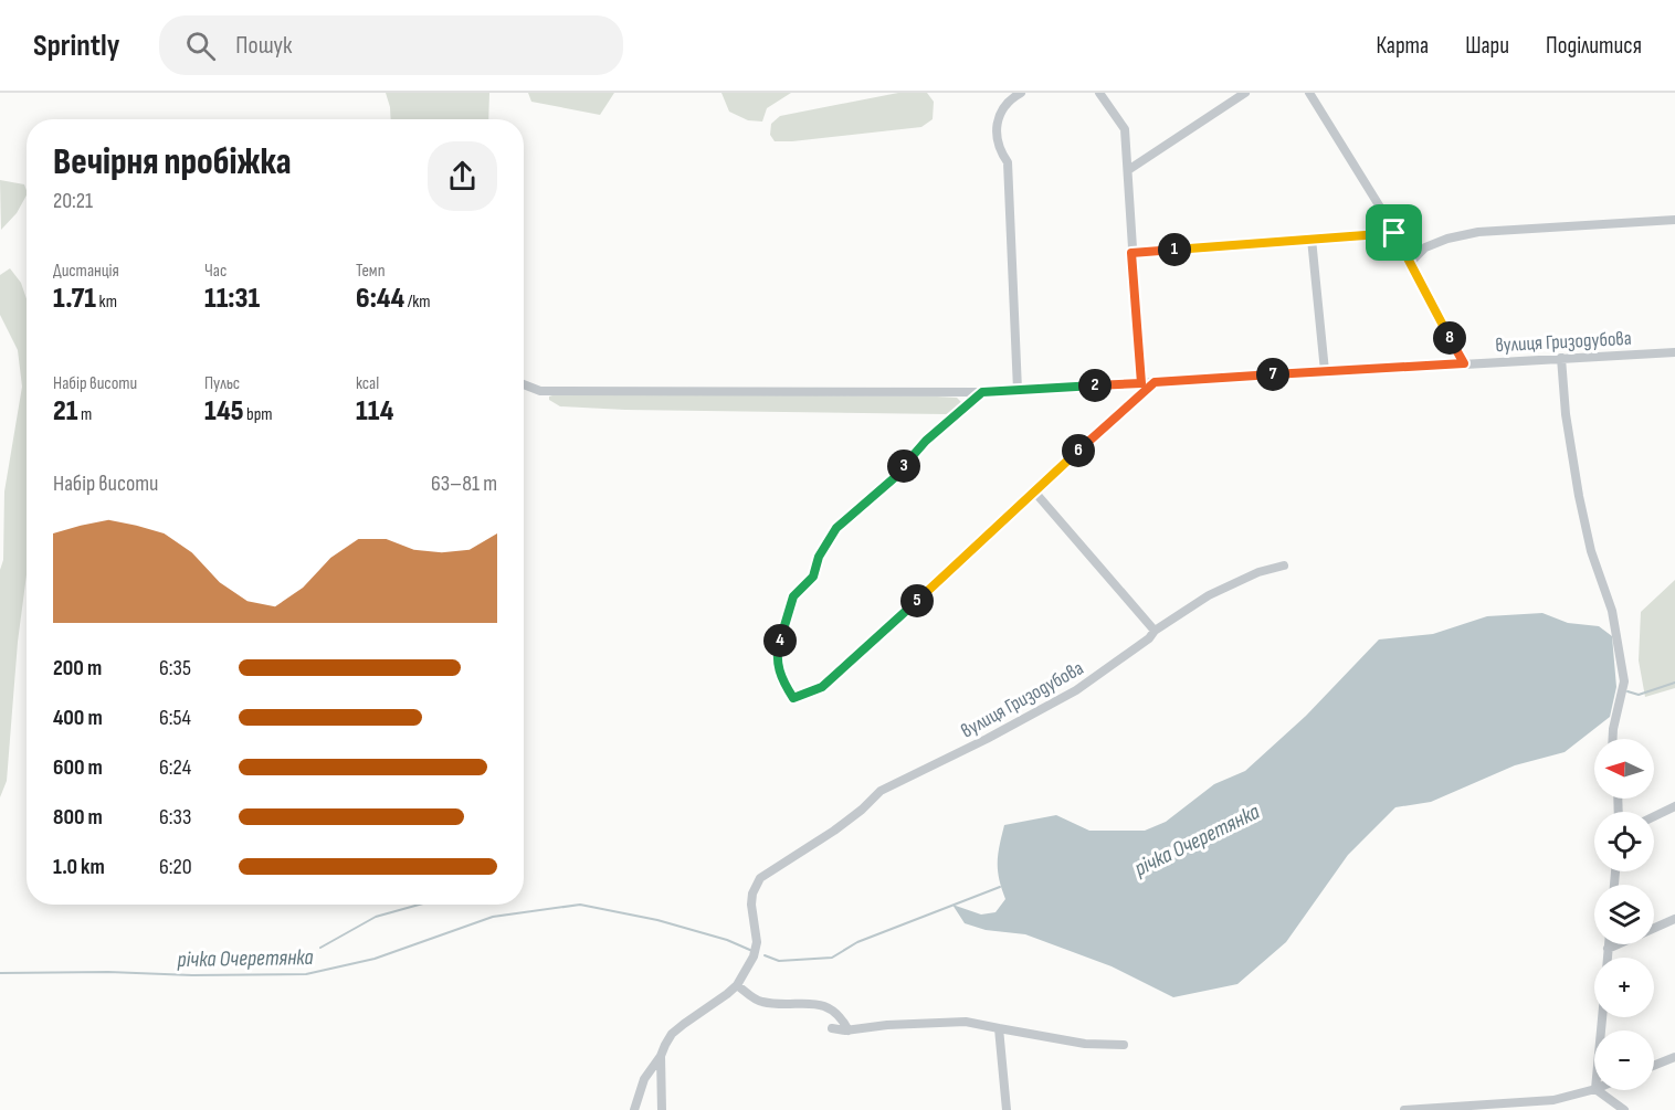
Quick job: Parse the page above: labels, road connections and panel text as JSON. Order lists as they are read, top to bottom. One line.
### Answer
{"streets":{"street":["вулиця Гризодубова"]},"water":["річка Очеретянка"],"north":"left","page":{"header":"Sprintly","search":"Пошук","nav":["Карта","Шари","Поділитися"],"heading":["Вечірня пробіжка","20:21"],"stats":[["Дистанція","1.71 km"],["Час","11:31"],["Темп","6:44 /km"],["Набір висоти","21 m"],["Пульс","145 bpm"],["kcal","114"]],"pins":["1","8","7","2","6","3","5","4"],"chart":["Набір висоти","63–81 m"],"list":[{"name":"200 m","note":"6:35"},{"name":"400 m","note":"6:54"},{"name":"600 m","note":"6:24"},{"name":"800 m","note":"6:33"},{"name":"1.0 km","note":"6:20"}],"map_buttons":["+","−"]}}
